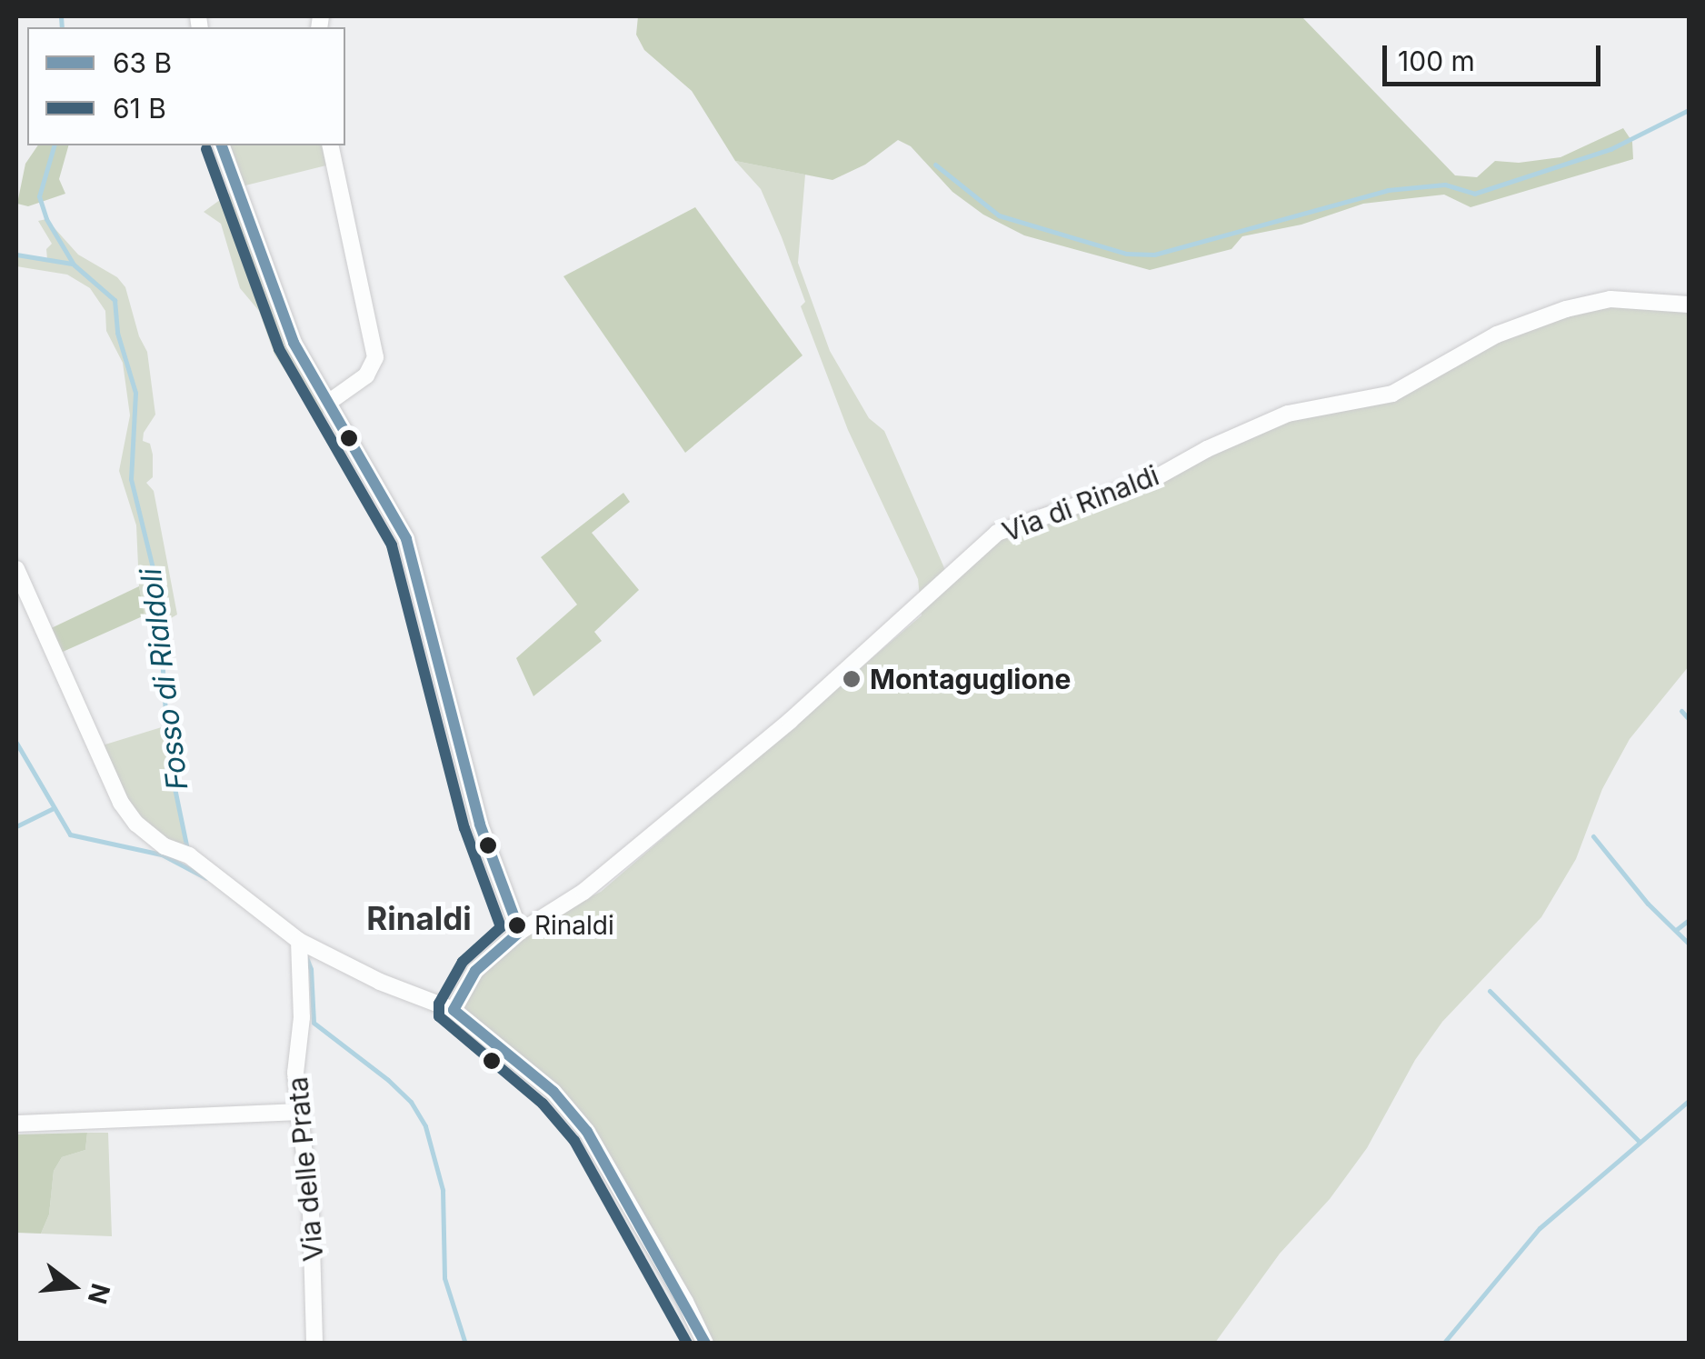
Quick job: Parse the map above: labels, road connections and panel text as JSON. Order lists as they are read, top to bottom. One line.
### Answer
{"streets":{"street":["Via di Rinaldi","Via delle Prata"]},"districts":["Rinaldi"],"water":["Fosso di Rialdoli"],"places":["Montaguglione","Rinaldi"],"legend":["63 B","61 B"],"scale_bar":"100 m","north":"right"}
